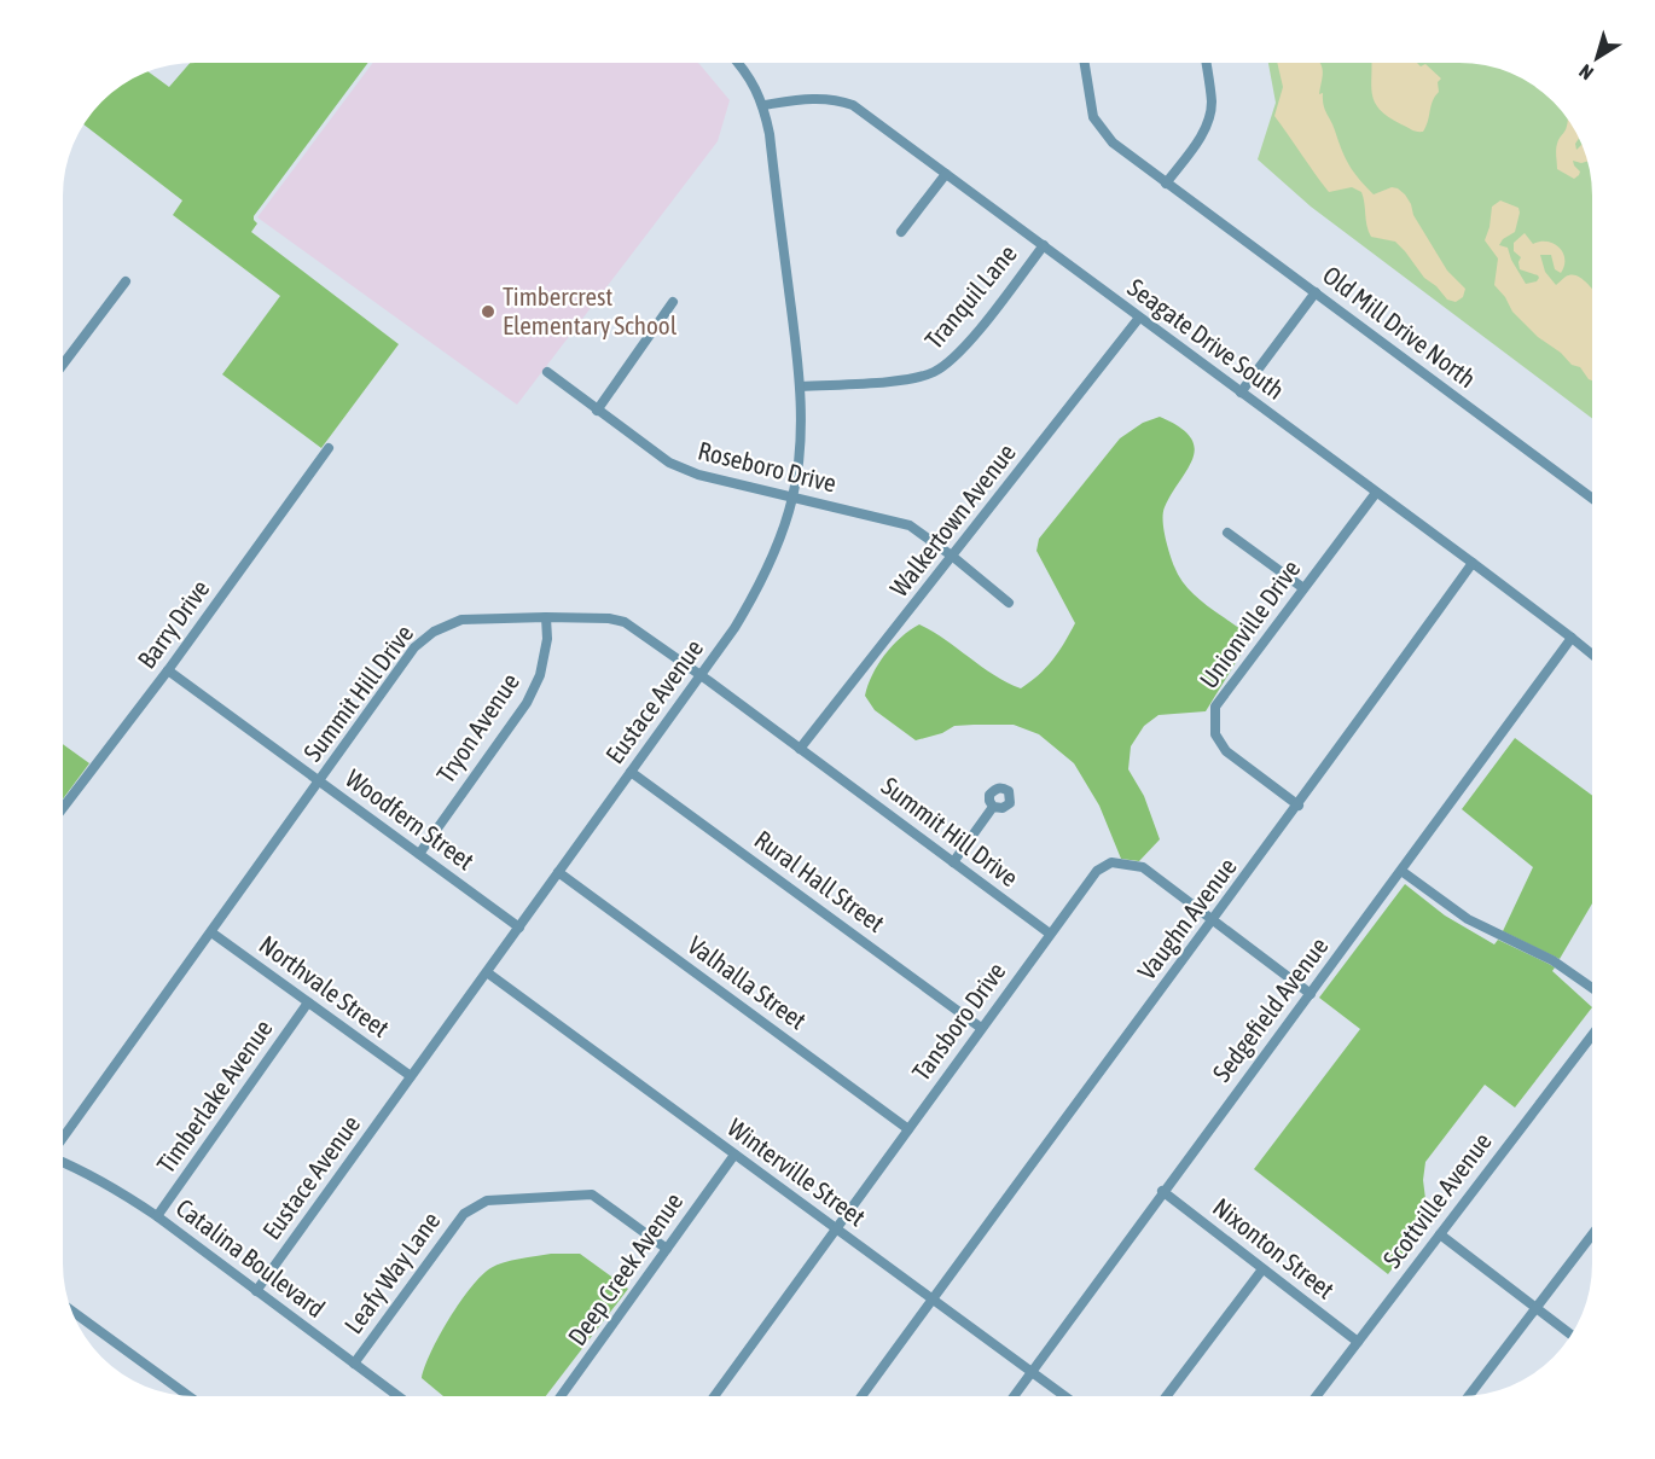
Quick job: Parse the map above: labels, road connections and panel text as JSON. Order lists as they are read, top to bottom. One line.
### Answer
{"streets":{"street":["Tranquil Lane","Old Mill Drive North","Seagate Drive South","Roseboro Drive","Walkertown Avenue","Barry Drive","Unionville Drive","Summit Hill Drive","Eustace Avenue","Tryon Avenue","Woodfern Street","Rural Hall Street","Vaughn Avenue","Valhalla Street","Northvale Street","Sedgefield Avenue","Tansboro Drive","Timberlake Avenue","Winterville Street","Scottville Avenue","Nixonton Street","Catalina Boulevard","Deep Creek Avenue","Leafy Way Lane"]},"crossings":[["Tranquil Lane","Seagate Drive South"],["Tranquil Lane","Eustace Avenue"],["Seagate Drive South","Walkertown Avenue"],["Seagate Drive South","Unionville Drive"],["Seagate Drive South","Eustace Avenue"],["Seagate Drive South","Vaughn Avenue"],["Seagate Drive South","Sedgefield Avenue"],["Roseboro Drive","Walkertown Avenue"],["Roseboro Drive","Eustace Avenue"],["Walkertown Avenue","Summit Hill Drive"],["Barry Drive","Woodfern Street"],["Unionville Drive","Vaughn Avenue"],["Summit Hill Drive","Eustace Avenue"],["Summit Hill Drive","Tryon Avenue"],["Summit Hill Drive","Woodfern Street"],["Summit Hill Drive","Northvale Street"],["Summit Hill Drive","Tansboro Drive"],["Eustace Avenue","Woodfern Street"],["Eustace Avenue","Rural Hall Street"],["Eustace Avenue","Valhalla Street"],["Eustace Avenue","Northvale Street"],["Eustace Avenue","Winterville Street"],["Eustace Avenue","Catalina Boulevard"],["Tryon Avenue","Woodfern Street"],["Rural Hall Street","Tansboro Drive"],["Vaughn Avenue","Tansboro Drive"],["Vaughn Avenue","Winterville Street"],["Valhalla Street","Tansboro Drive"],["Northvale Street","Timberlake Avenue"],["Sedgefield Avenue","Tansboro Drive"],["Sedgefield Avenue","Winterville Street"],["Sedgefield Avenue","Nixonton Street"],["Tansboro Drive","Winterville Street"],["Timberlake Avenue","Catalina Boulevard"],["Winterville Street","Deep Creek Avenue"],["Scottville Avenue","Nixonton Street"],["Catalina Boulevard","Leafy Way Lane"],["Deep Creek Avenue","Leafy Way Lane"]],"places":["Timbercrest Elementary School"],"north":"bottom left"}
